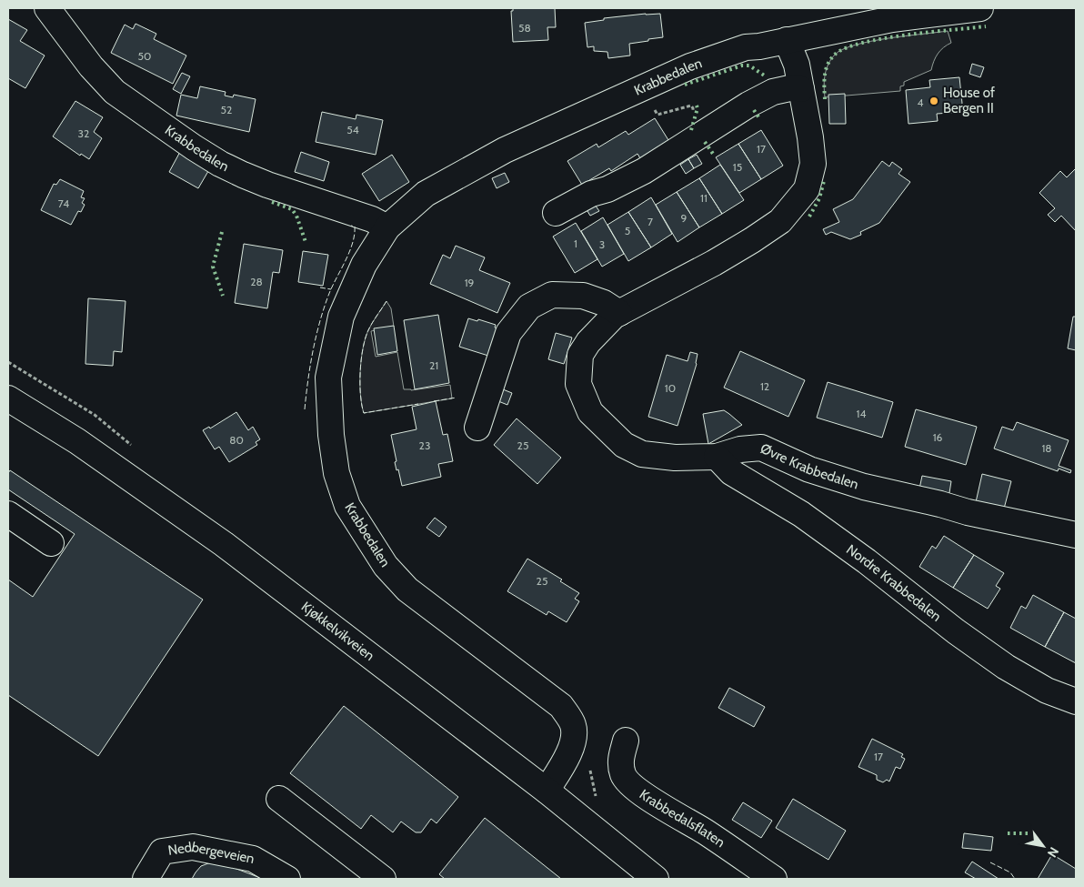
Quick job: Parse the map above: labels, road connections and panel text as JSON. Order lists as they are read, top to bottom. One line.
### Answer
{"streets":{"street":["Krabbedalen","Øvre Krabbedalen","Nordre Krabbedalen","Kjøkkelvikveien","Krabbedalsflaten","Nedbergeveien"]},"crossings":[["Krabbedalen","Øvre Krabbedalen"],["Krabbedalen","Kjøkkelvikveien"],["Øvre Krabbedalen","Nordre Krabbedalen"]],"places":["House of Bergen II"],"house_numbers":["58","50","4","52","54","32","17","15","11","74","9","7","5","1","3","28","19","21","12","10","14","16","80","23","25","18","25","17"],"north":"bottom right"}
